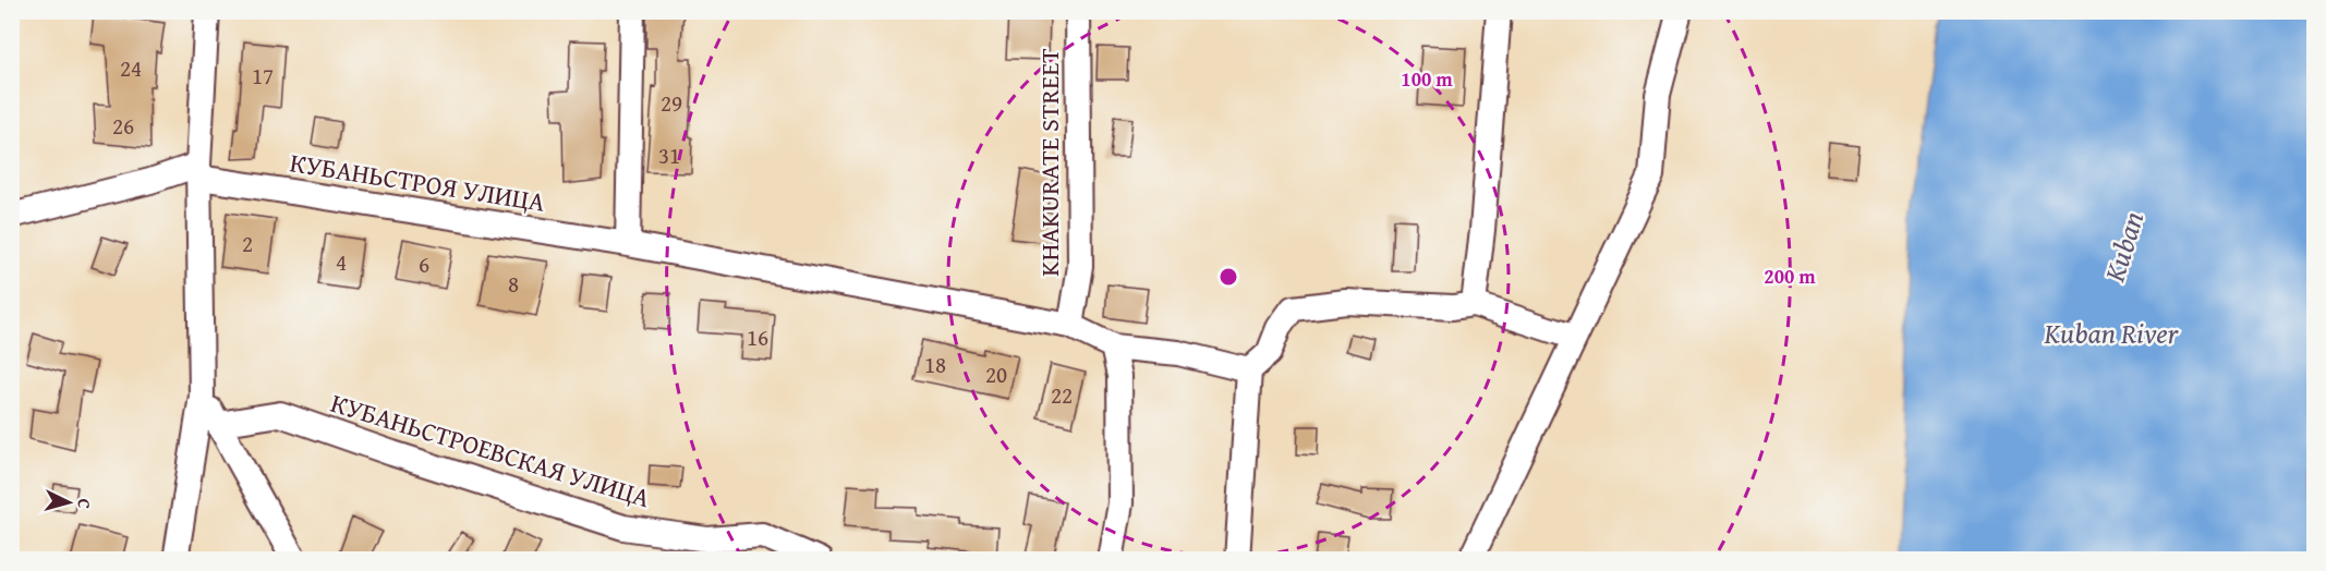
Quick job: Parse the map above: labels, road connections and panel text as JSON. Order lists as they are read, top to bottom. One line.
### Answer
{"streets":{"street":["KHAKURATE STREET","КУБАНЬСТРОЯ УЛИЦА","КУБАНЬСТРОЕВСКАЯ УЛИЦА"]},"crossings":[["KHAKURATE STREET","КУБАНЬСТРОЯ УЛИЦА"]],"water":["Kuban","Kuban River"],"house_numbers":["24","17","29","26","31","2","4","6","8","16","18","20","22"],"north":"right","rings":["100 m","200 m"]}
